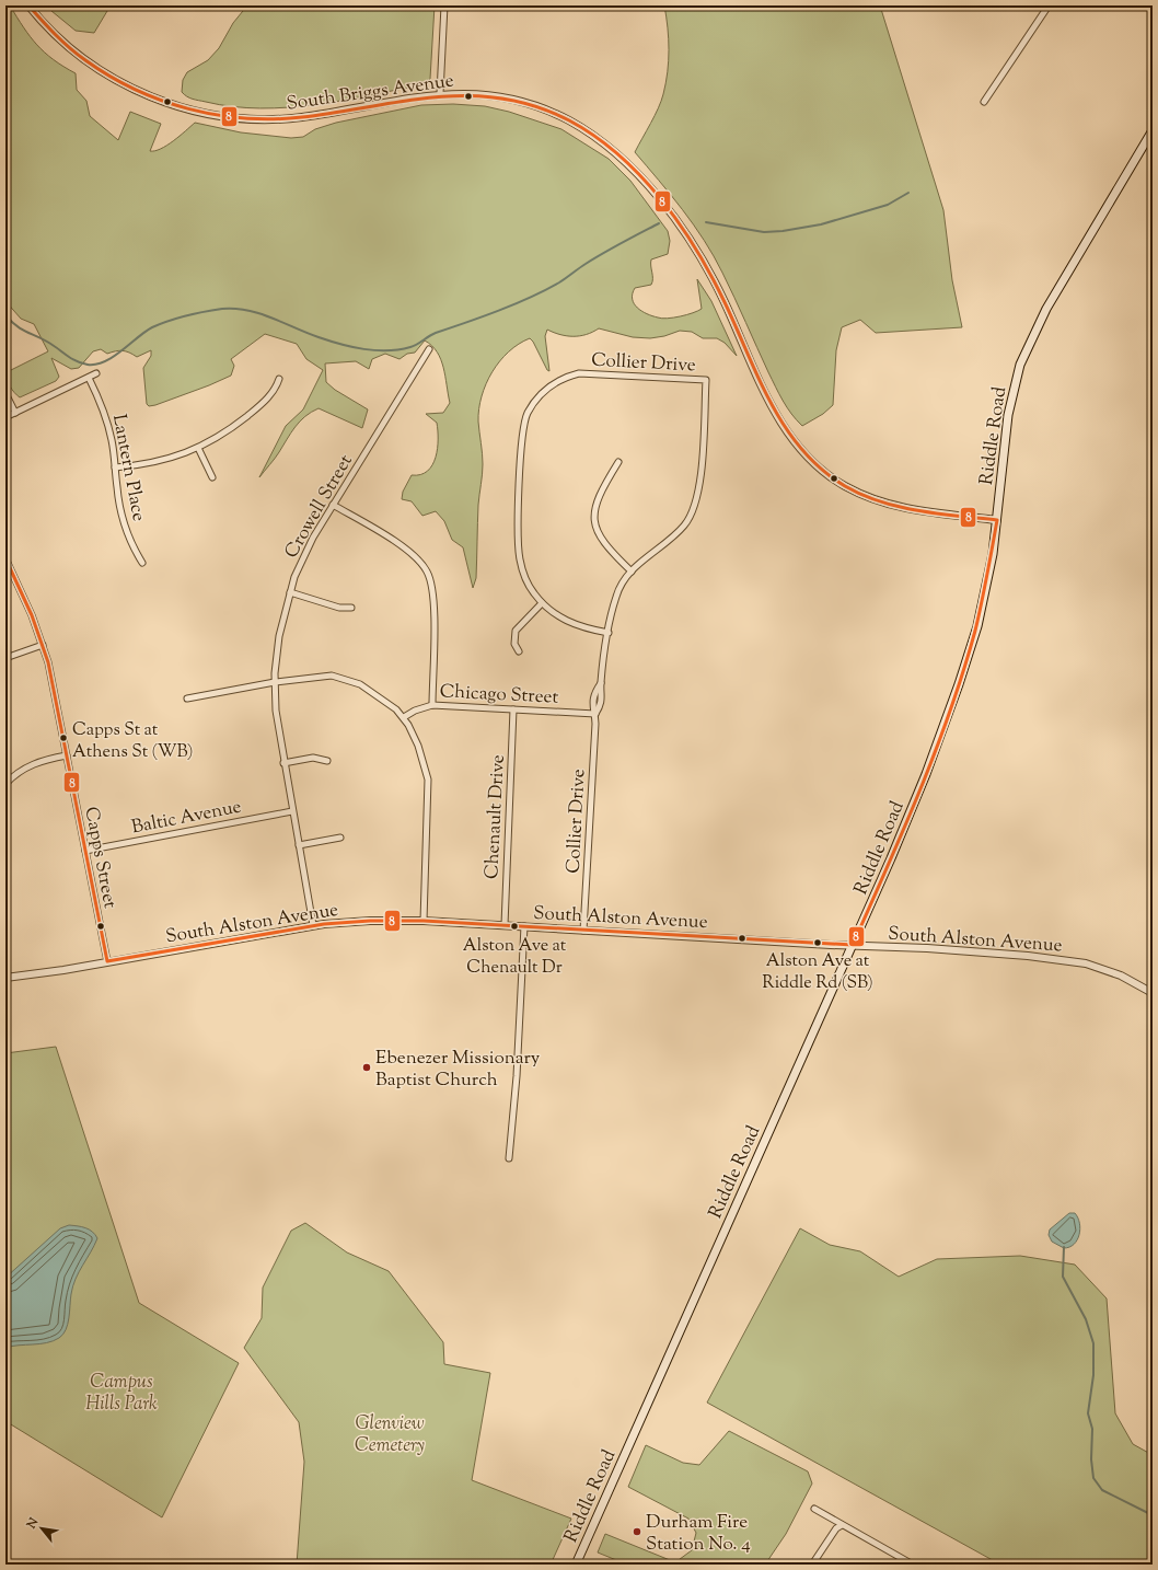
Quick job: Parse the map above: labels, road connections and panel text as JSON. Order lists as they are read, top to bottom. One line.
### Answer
{"streets":{"main road":["Riddle Road"],"street":["South Briggs Avenue","Collier Drive","Lantern Place","Crowell Street","Chicago Street","Baltic Avenue","Chenault Drive","Capps Street","South Alston Avenue"]},"crossings":[["South Briggs Avenue","Riddle Road"],["Collier Drive","Chicago Street"],["Collier Drive","South Alston Avenue"],["Riddle Road","South Alston Avenue"],["Crowell Street","Baltic Avenue"],["Crowell Street","South Alston Avenue"],["Chicago Street","Chenault Drive"],["Baltic Avenue","Capps Street"],["Chenault Drive","South Alston Avenue"],["Capps Street","South Alston Avenue"]],"parks":["Campus Hills Park","Glenview Cemetery"],"places":["Capps St at Athens St (WB)","Alston Ave at Chenault Dr","Alston Ave at Riddle Rd (SB)","Ebenezer Missionary Baptist Church","Durham Fire Station No. 4"],"lines":["transit line 8"],"north":"top left"}
